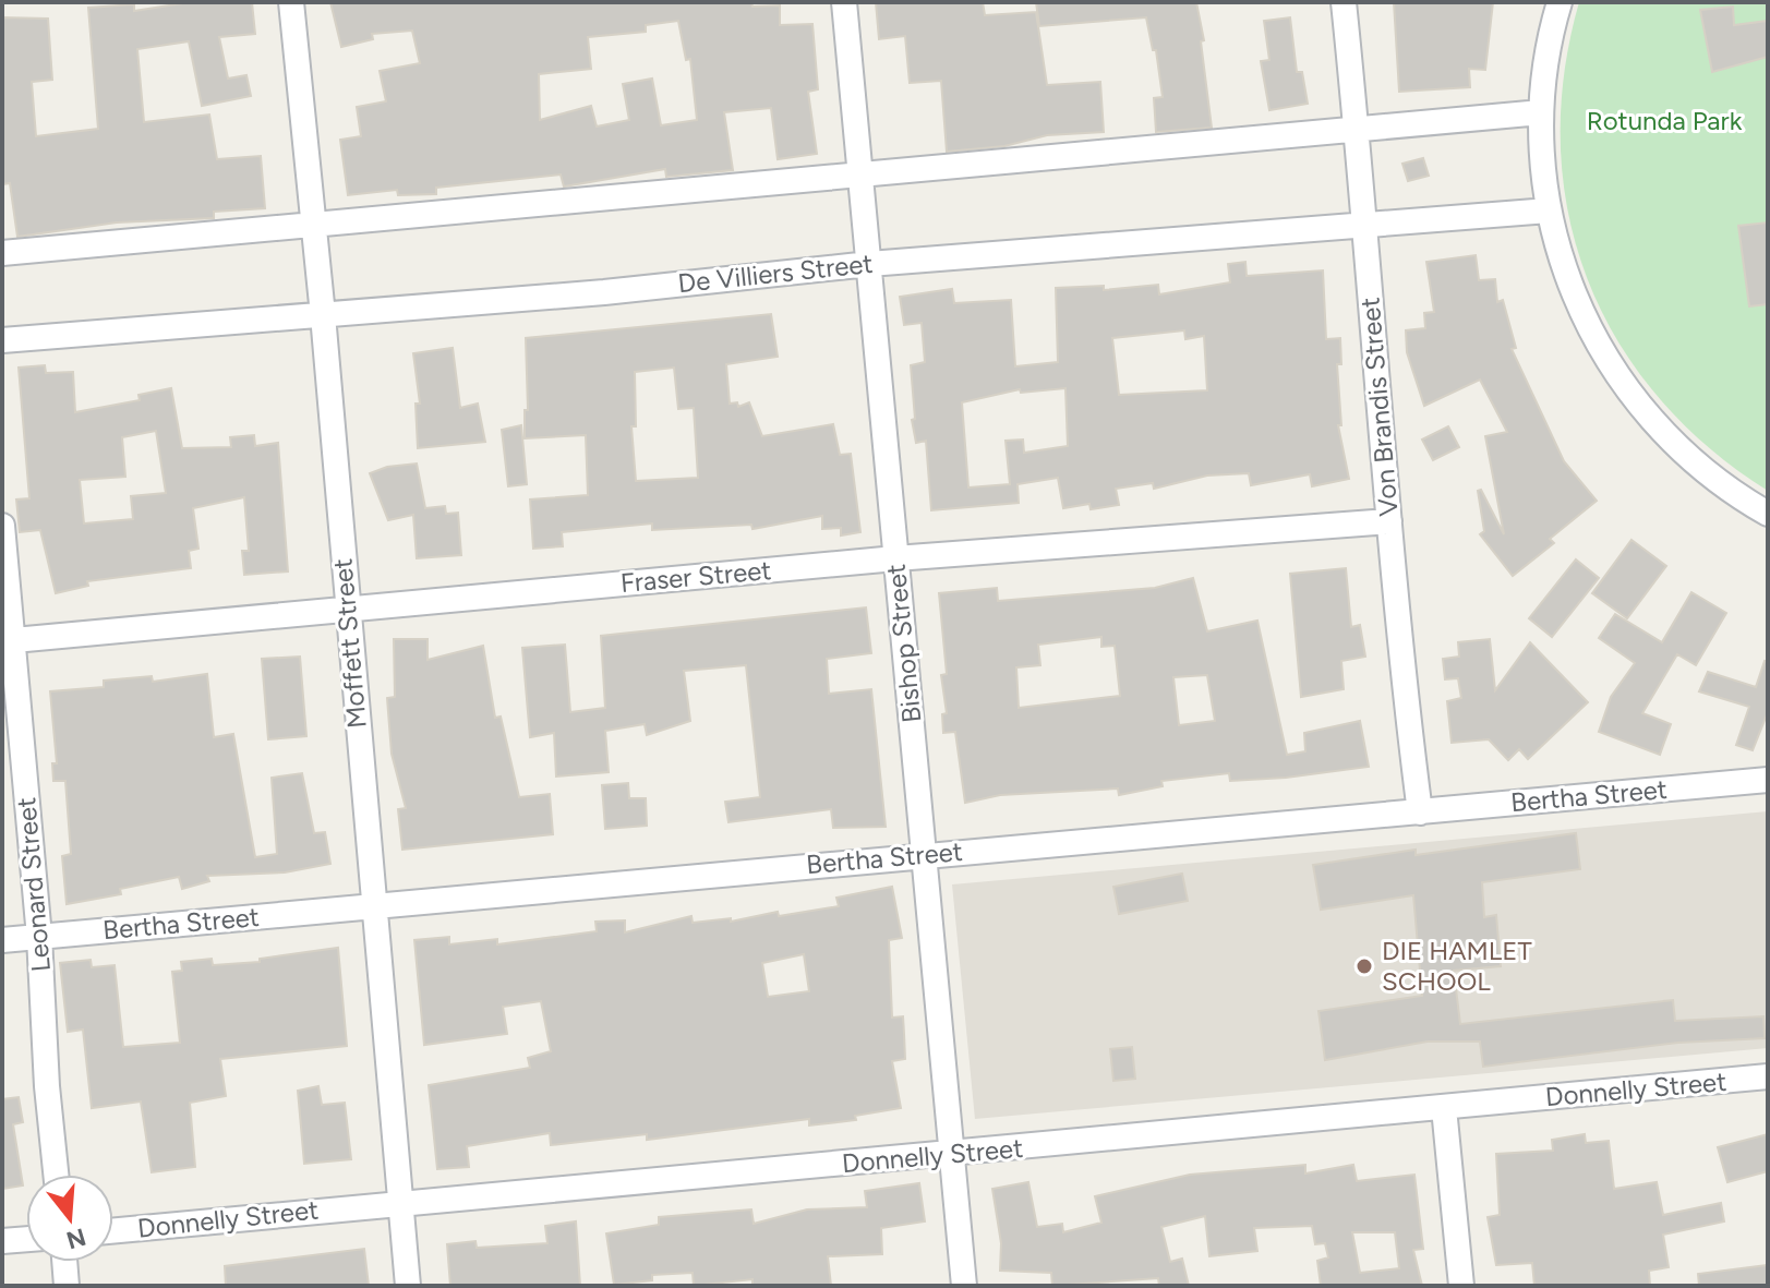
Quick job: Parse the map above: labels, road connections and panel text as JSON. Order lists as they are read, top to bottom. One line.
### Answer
{"streets":{"street":["De Villiers Street","Von Brandis Street","Fraser Street","Moffett Street","Bishop Street","Bertha Street","Leonard Street","Donnelly Street"]},"crossings":[["De Villiers Street","Von Brandis Street"],["De Villiers Street","Moffett Street"],["De Villiers Street","Bishop Street"],["Von Brandis Street","Fraser Street"],["Von Brandis Street","Bertha Street"],["Fraser Street","Moffett Street"],["Fraser Street","Bishop Street"],["Fraser Street","Leonard Street"],["Moffett Street","Bertha Street"],["Moffett Street","Donnelly Street"],["Bishop Street","Bertha Street"],["Bishop Street","Donnelly Street"],["Bertha Street","Leonard Street"]],"parks":["Rotunda Park"],"places":["DIE HAMLET SCHOOL"],"north":"bottom"}
